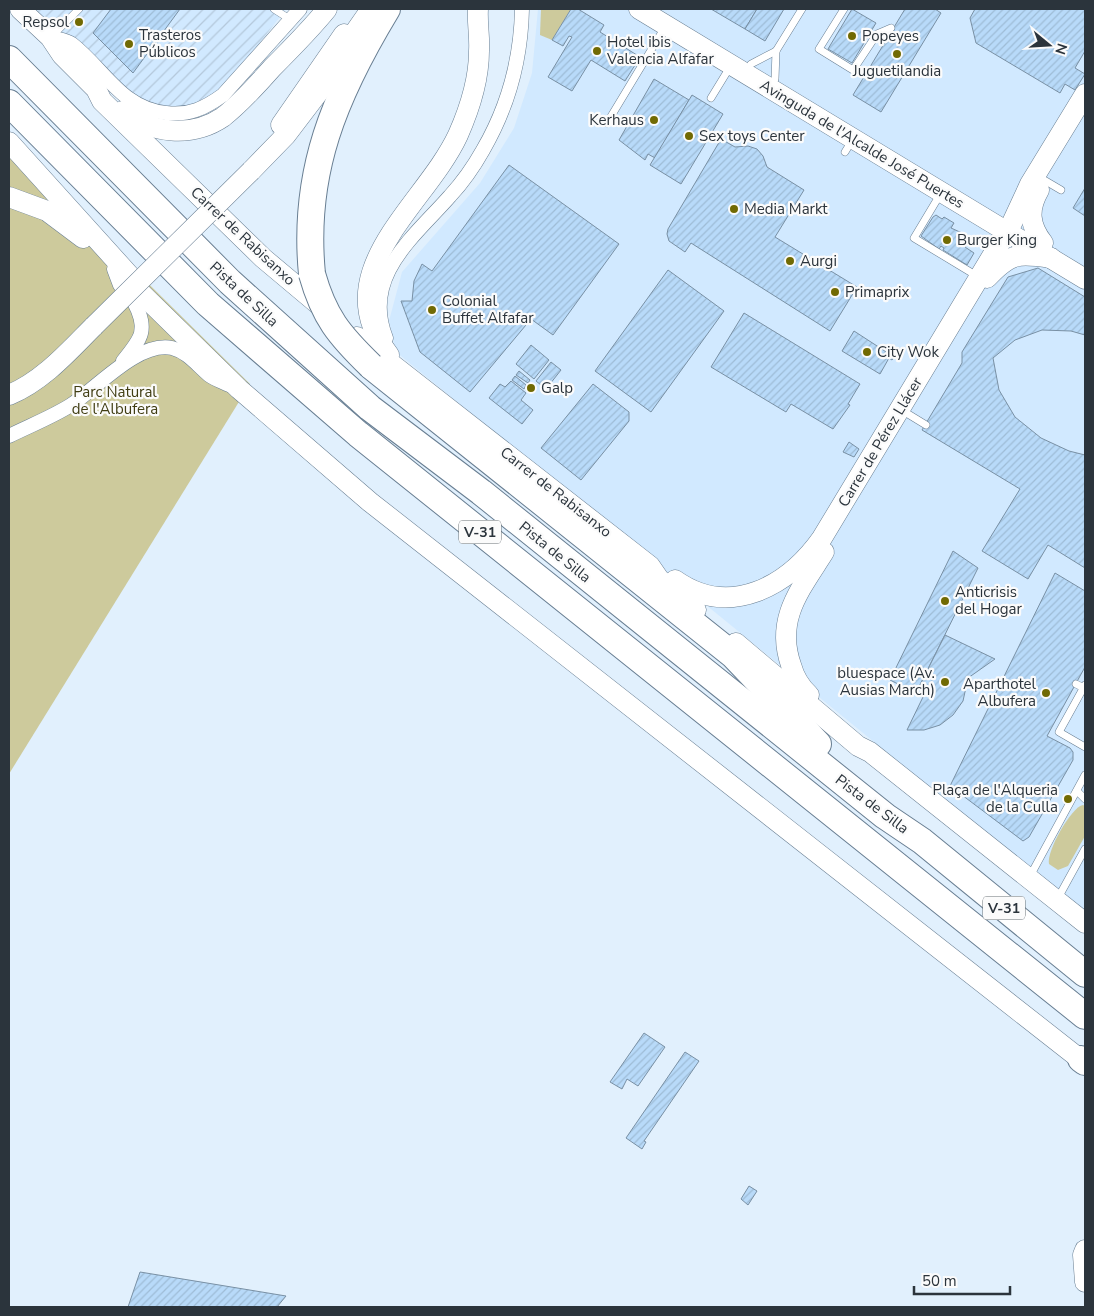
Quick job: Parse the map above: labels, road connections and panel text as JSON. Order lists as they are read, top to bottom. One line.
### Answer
{"streets":{"highway":["Pista de Silla","V-31"],"street":["Avinguda de l'Alcalde José Puertes","Carrer de Rabisanxo","Carrer de Pérez Llácer"]},"crossings":[["Avinguda de l'Alcalde José Puertes","Carrer de Pérez Llácer"],["Carrer de Rabisanxo","Carrer de Pérez Llácer"]],"parks":["Parc Natural de l'Albufera"],"places":["Repsol","Popeyes","Trasteros Públicos","Hotel ibis Valencia Alfafar","Juguetilandia","Kerhaus","Sex toys Center","Media Markt","Burger King","Aurgi","Primaprix","Colonial Buffet Alfafar","City Wok","Galp","Anticrisis del Hogar","bluespace (Av. Ausias March)","Aparthotel Albufera","Plaça de l'Alqueria de la Culla"],"scale_bar":"50 m","north":"right"}
